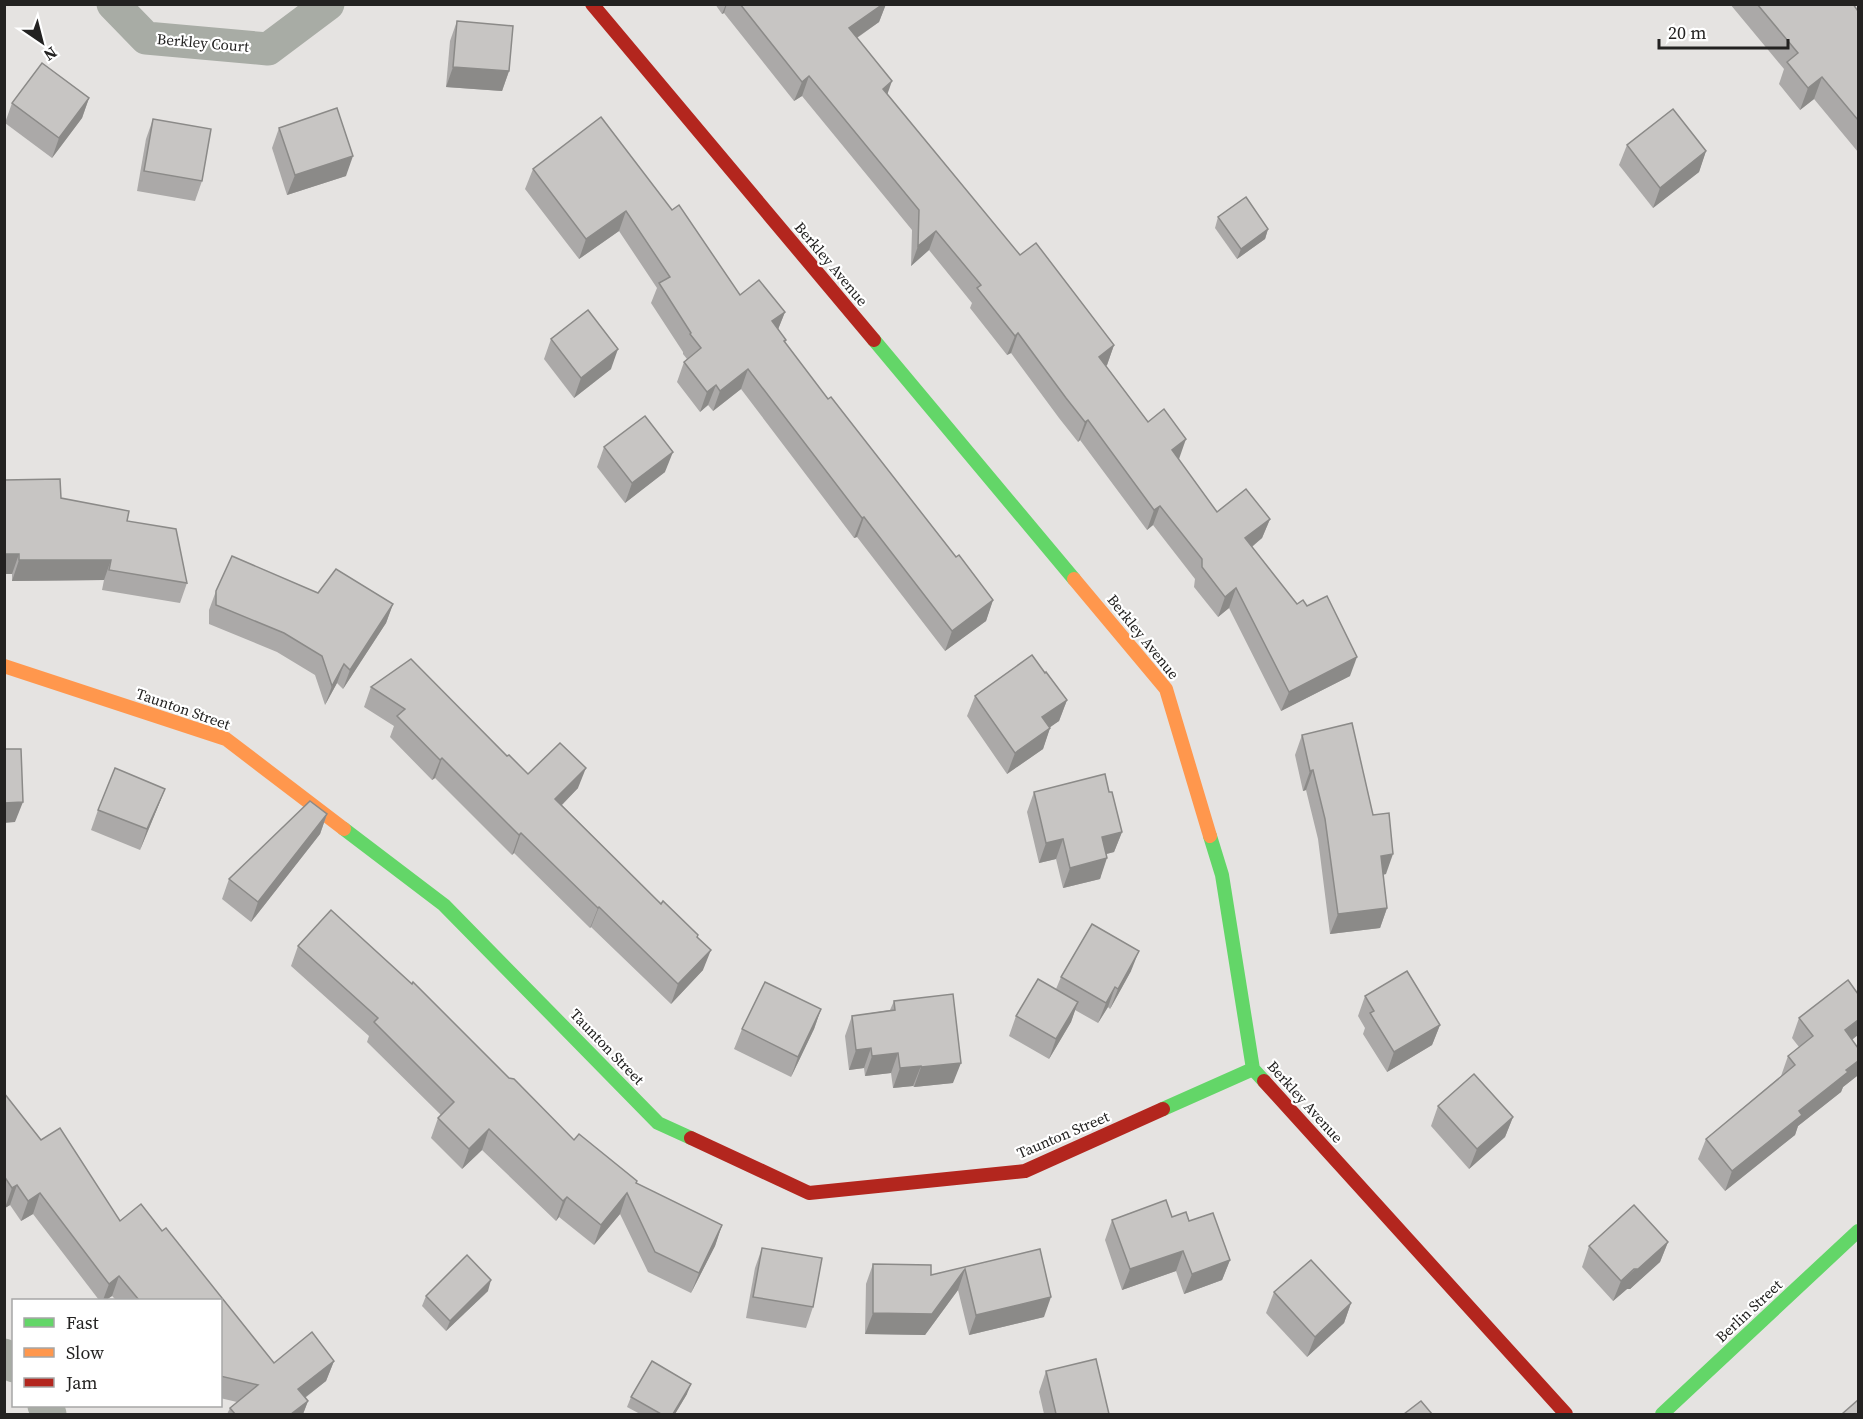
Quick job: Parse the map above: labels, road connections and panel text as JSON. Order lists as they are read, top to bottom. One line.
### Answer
{"streets":{"street":["Berkley Court","Berkley Avenue","Taunton Street","Berlin Street"]},"crossings":[["Berkley Avenue","Taunton Street"]],"legend":["Fast","Slow","Jam"],"scale_bar":"20 m","north":"bottom right"}
